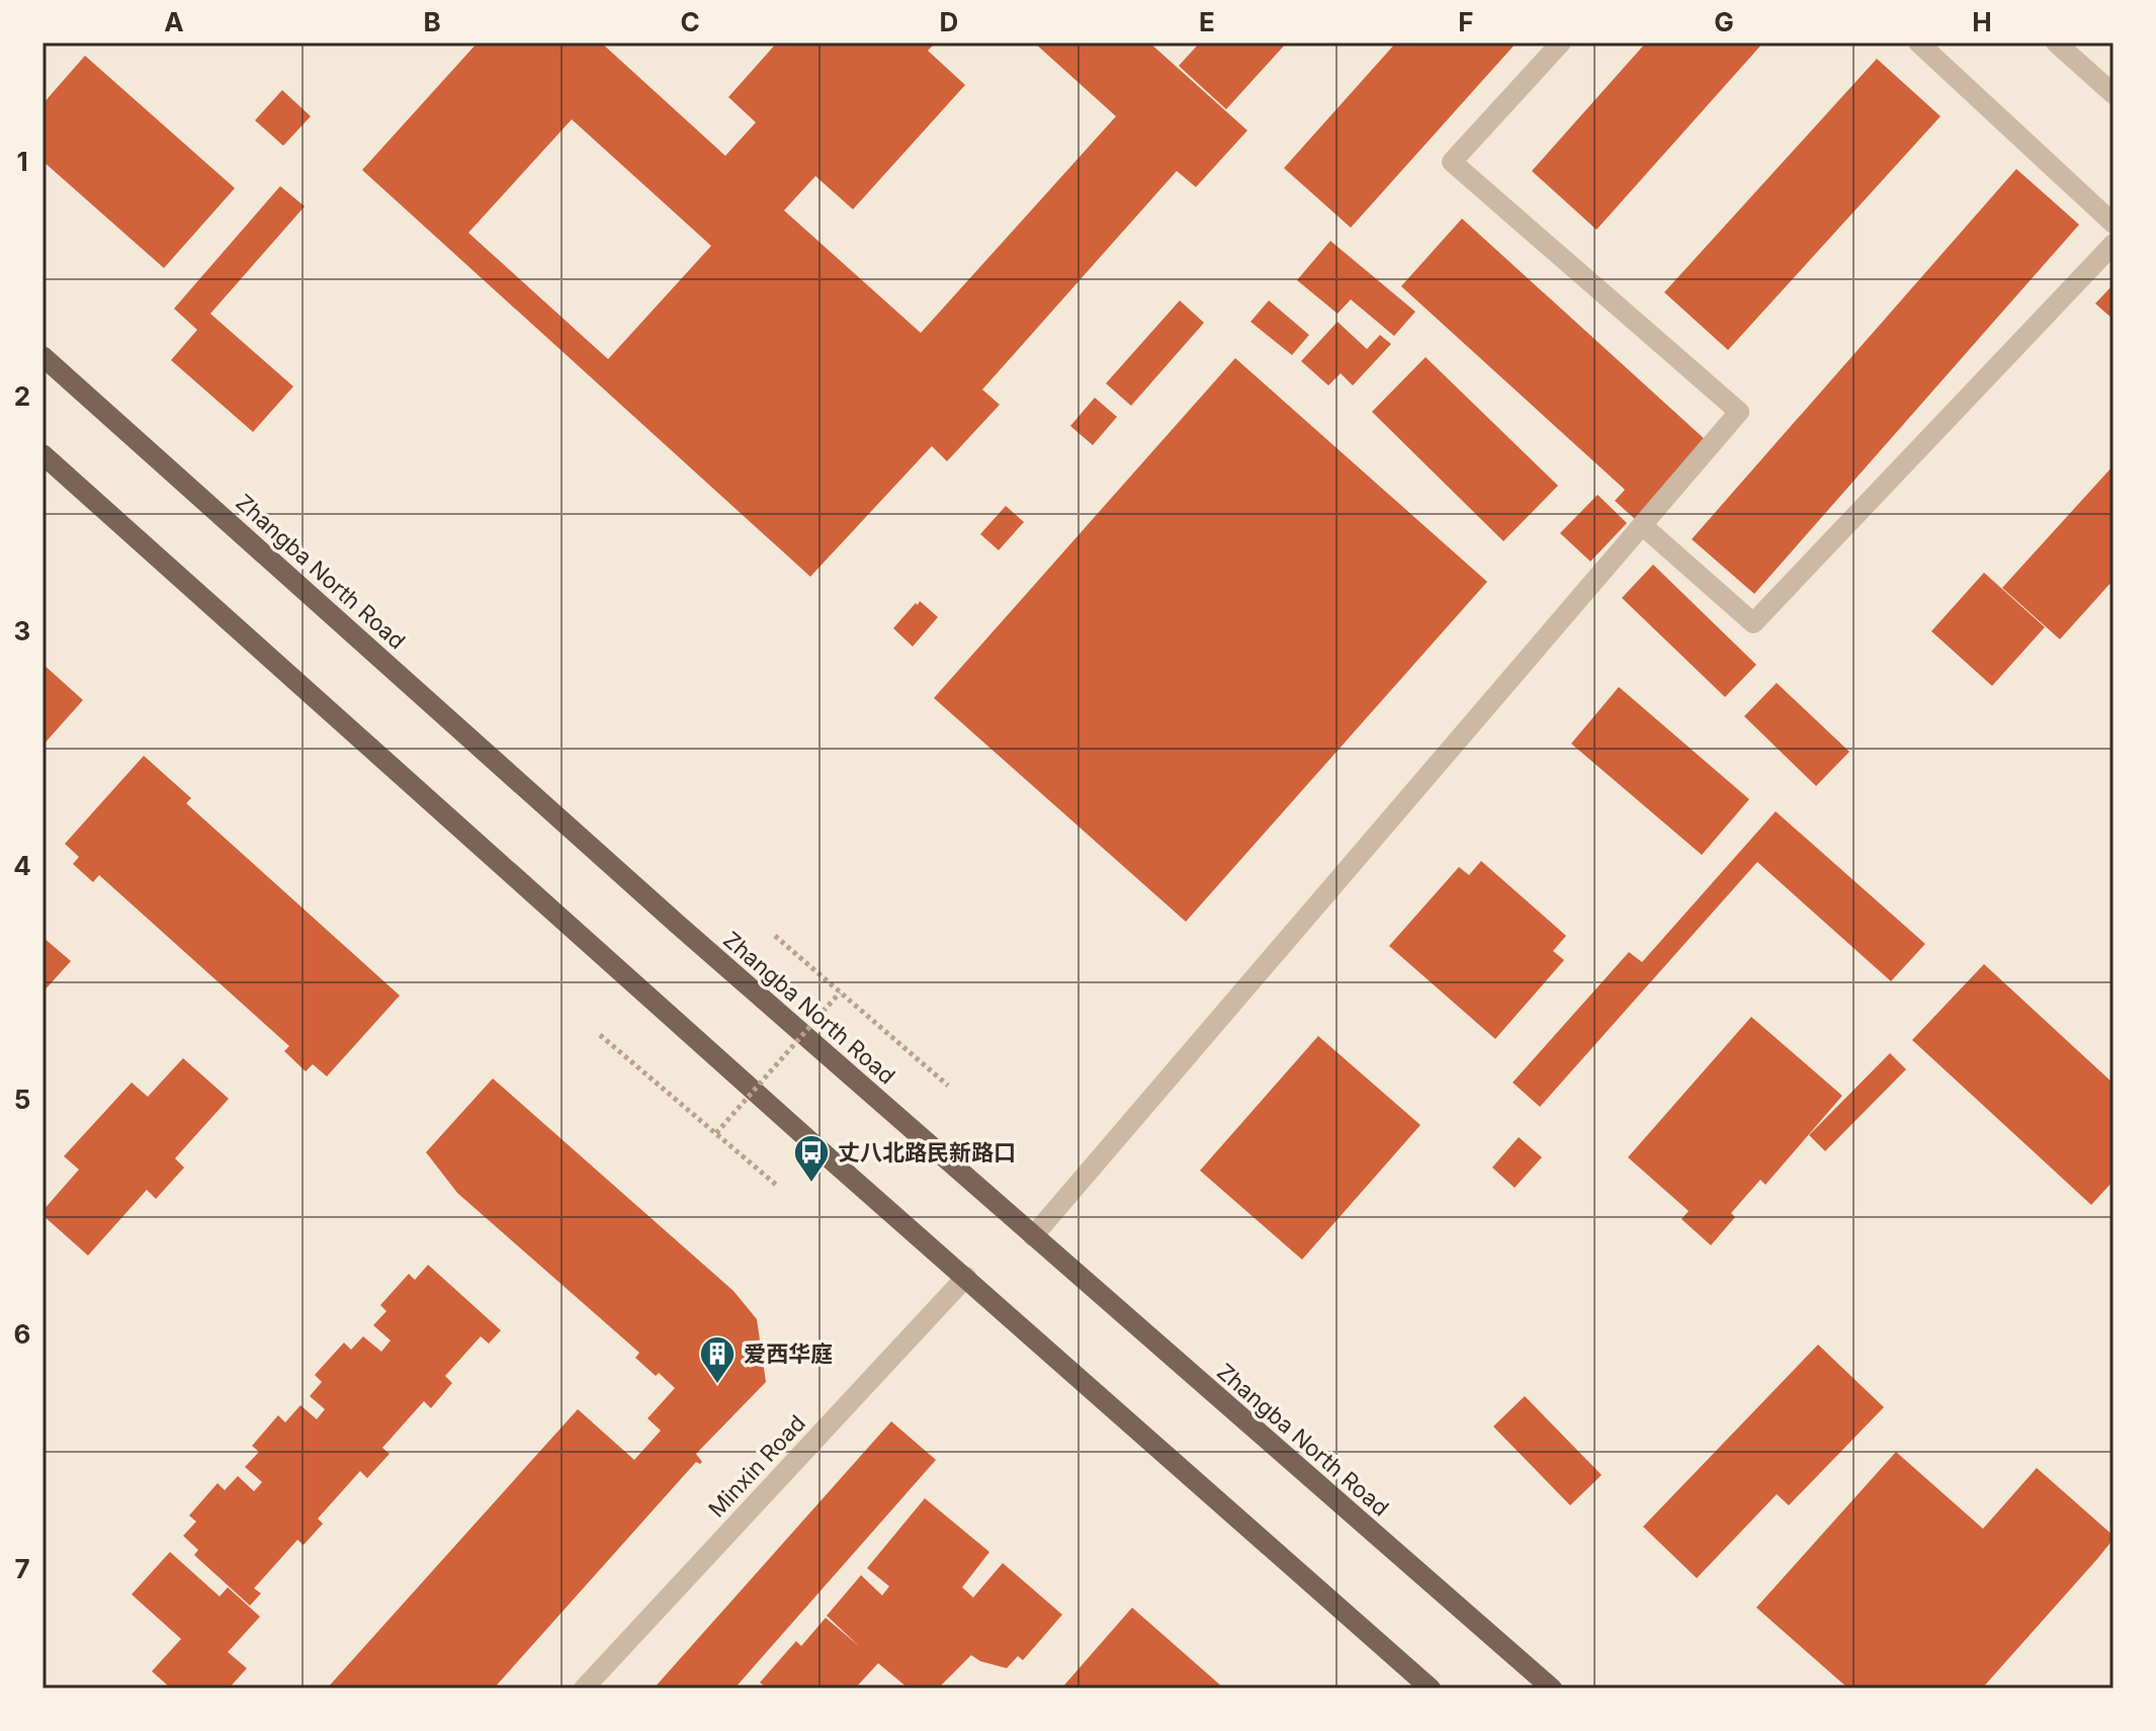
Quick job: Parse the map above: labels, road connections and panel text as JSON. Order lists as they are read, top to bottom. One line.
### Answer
{"streets":{"main road":["Zhangba North Road"],"street":["Minxin Road"]},"places":{"bus stop":["丈八北路民新路口"],"building":["爱西华庭"]},"grid":{"columns":["A","B","C","D","E","F","G","H"],"rows":["1","2","3","4","5","6","7"]}}
